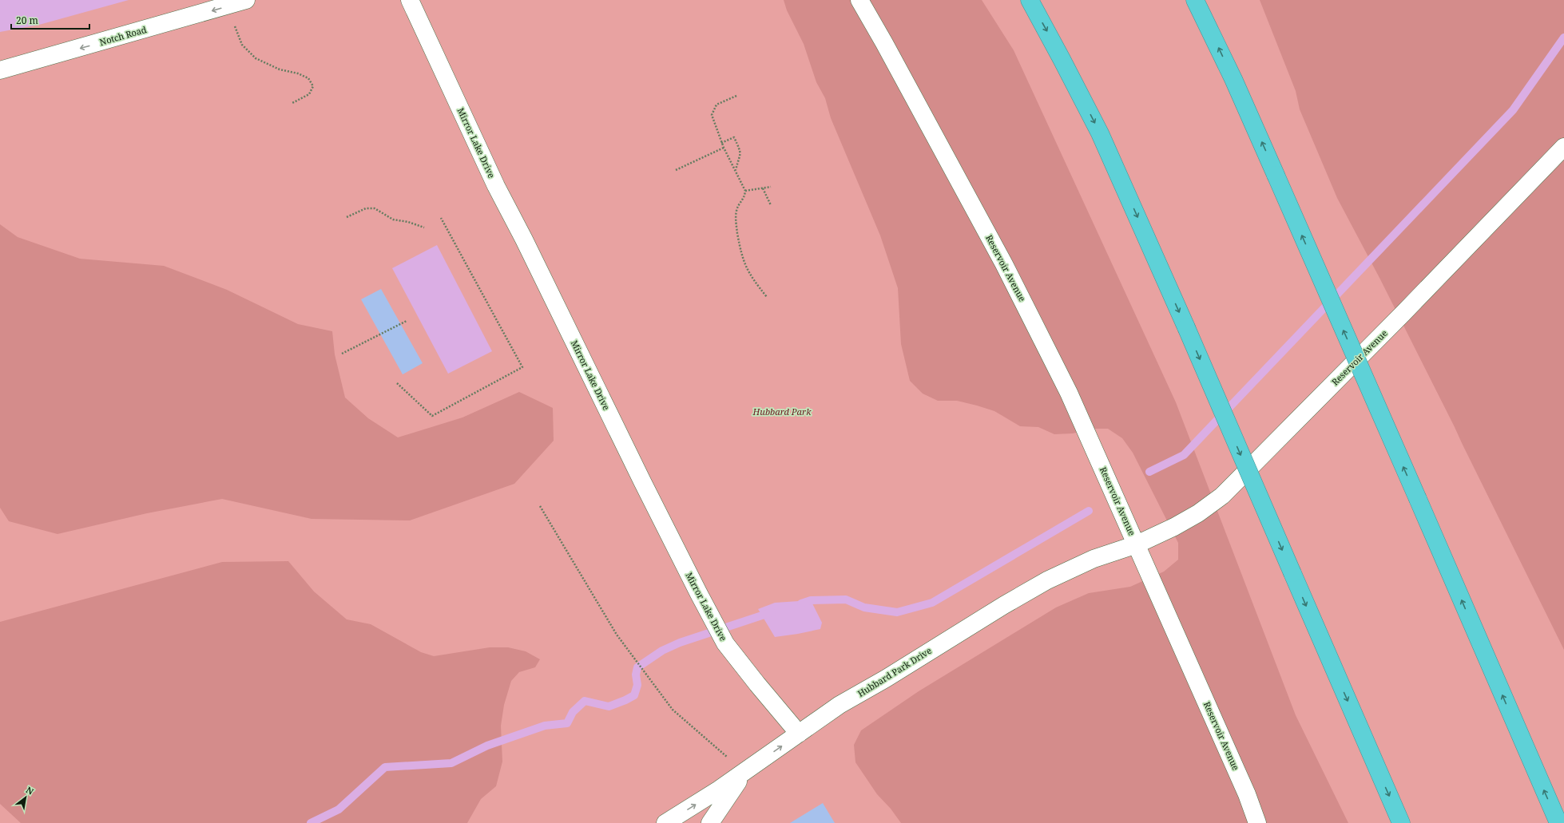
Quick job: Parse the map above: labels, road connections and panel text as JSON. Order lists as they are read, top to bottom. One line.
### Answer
{"streets":{"street":["Notch Road","Mirror Lake Drive","Reservoir Avenue","Hubbard Park Drive"]},"crossings":[["Mirror Lake Drive","Hubbard Park Drive"],["Reservoir Avenue","Hubbard Park Drive"]],"one_way":["Notch Road"],"parks":["Hubbard Park"],"scale_bar":"20 m","north":"top right"}
